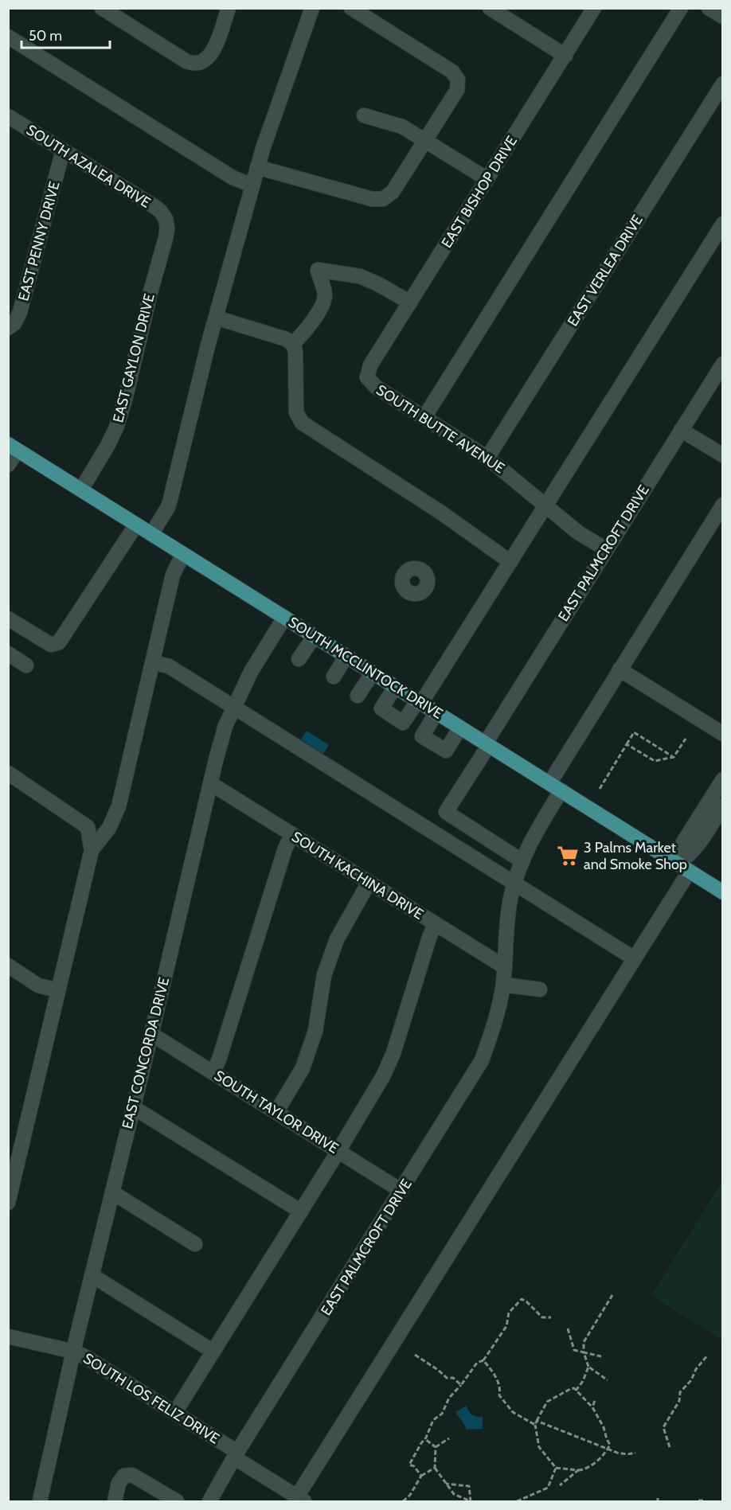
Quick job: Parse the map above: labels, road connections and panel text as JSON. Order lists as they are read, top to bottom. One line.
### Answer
{"streets":{"main road":["SOUTH MCCLINTOCK DRIVE"],"street":["SOUTH AZALEA DRIVE","EAST BISHOP DRIVE","EAST PENNY DRIVE","EAST VERLEA DRIVE","EAST GAYLON DRIVE","SOUTH BUTTE AVENUE","EAST PALMCROFT DRIVE","SOUTH KACHINA DRIVE","EAST CONCORDA DRIVE","SOUTH TAYLOR DRIVE","SOUTH LOS FELIZ DRIVE"]},"crossings":[["SOUTH AZALEA DRIVE","EAST PENNY DRIVE"],["SOUTH AZALEA DRIVE","EAST GAYLON DRIVE"],["EAST BISHOP DRIVE","SOUTH BUTTE AVENUE"],["EAST VERLEA DRIVE","SOUTH BUTTE AVENUE"],["EAST GAYLON DRIVE","SOUTH MCCLINTOCK DRIVE"],["SOUTH BUTTE AVENUE","EAST PALMCROFT DRIVE"],["EAST PALMCROFT DRIVE","SOUTH MCCLINTOCK DRIVE"],["EAST PALMCROFT DRIVE","SOUTH KACHINA DRIVE"],["EAST PALMCROFT DRIVE","SOUTH TAYLOR DRIVE"],["EAST PALMCROFT DRIVE","SOUTH LOS FELIZ DRIVE"],["SOUTH MCCLINTOCK DRIVE","EAST CONCORDA DRIVE"],["SOUTH KACHINA DRIVE","EAST CONCORDA DRIVE"],["EAST CONCORDA DRIVE","SOUTH TAYLOR DRIVE"],["EAST CONCORDA DRIVE","SOUTH LOS FELIZ DRIVE"]],"places":{"supermarket":["3 Palms Market and Smoke Shop"]},"scale_bar":"50 m"}
